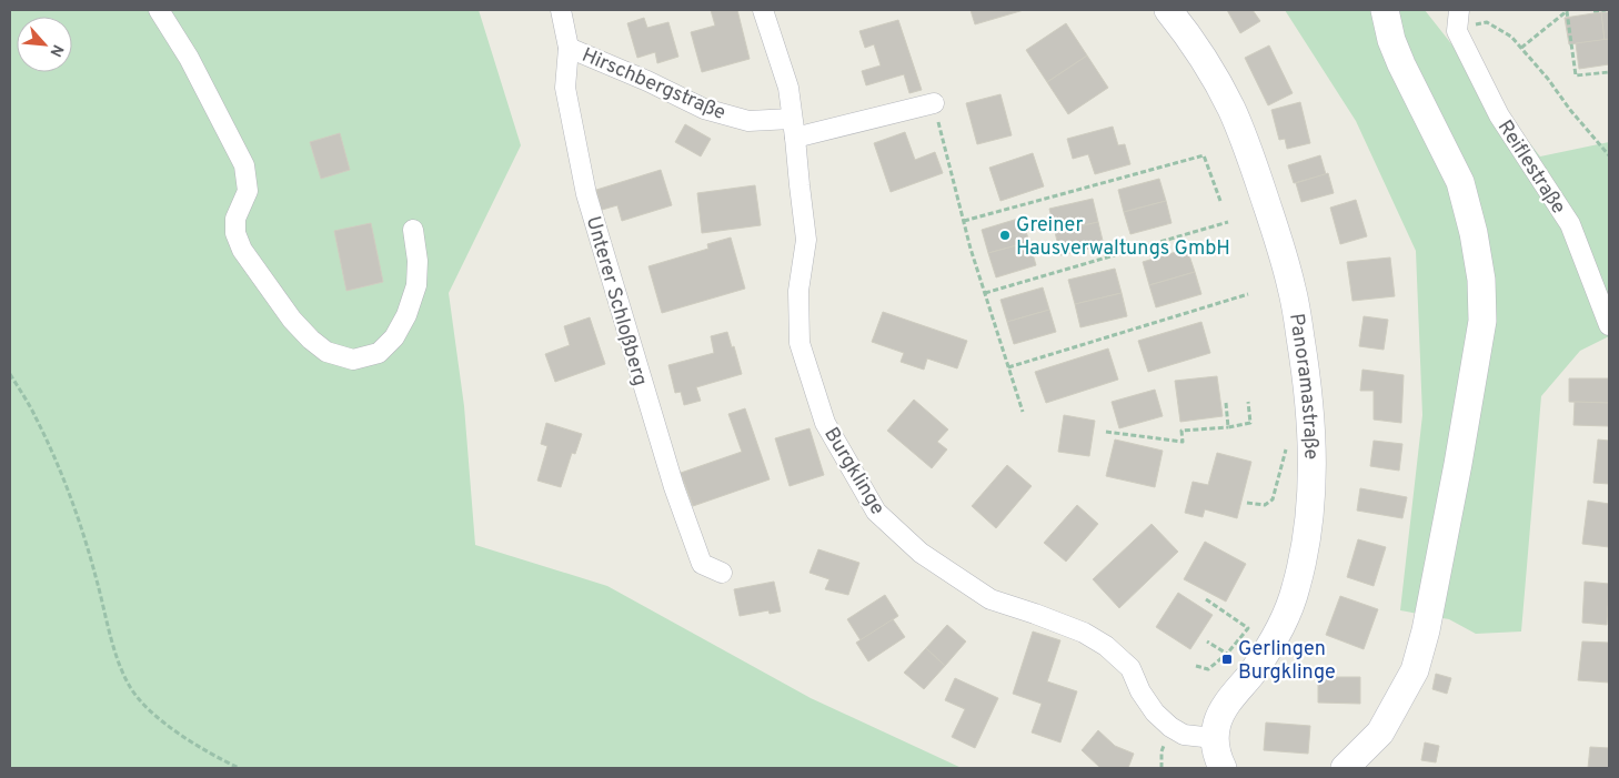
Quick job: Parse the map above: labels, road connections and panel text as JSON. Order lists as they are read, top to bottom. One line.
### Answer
{"streets":{"main road":["Panoramastraße"],"street":["Hirschbergstraße","Reiflestraße","Unterer Schloßberg","Burgklinge"]},"crossings":[["Hirschbergstraße","Unterer Schloßberg"],["Hirschbergstraße","Burgklinge"],["Panoramastraße","Burgklinge"]],"places":{"other":["Greiner Hausverwaltungs GmbH"],"transit":["Gerlingen Burgklinge"]},"north":"bottom right"}
